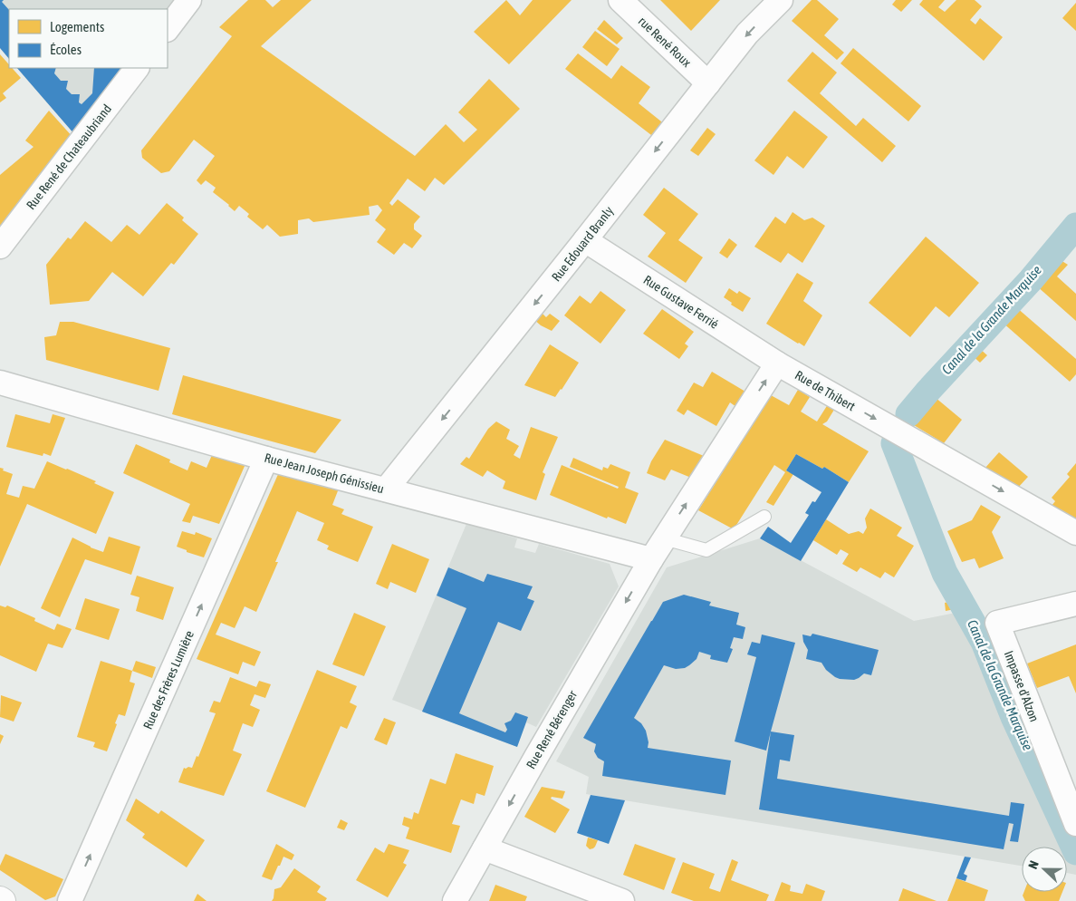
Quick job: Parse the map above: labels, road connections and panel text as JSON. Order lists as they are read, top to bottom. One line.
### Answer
{"streets":{"street":["rue René Roux","Rue René de Chateaubriand","Rue Edouard Branly","Rue Gustave Ferrié","Rue de Thibert","Rue Jean Joseph Génissieu","Rue des Frères Lumière","Impasse d'Alzon","Rue René Bérenger"]},"crossings":[["rue René Roux","Rue Edouard Branly"],["Rue Edouard Branly","Rue Gustave Ferrié"],["Rue Edouard Branly","Rue Jean Joseph Génissieu"],["Rue Gustave Ferrié","Rue de Thibert"],["Rue Jean Joseph Génissieu","Rue des Frères Lumière"],["Rue Jean Joseph Génissieu","Rue René Bérenger"]],"one_way":["Rue Edouard Branly","Rue de Thibert","Rue des Frères Lumière","Rue René Bérenger"],"water":["Canal de la Grande Marquise"],"legend":["Logements","Écoles"],"north":"left"}
